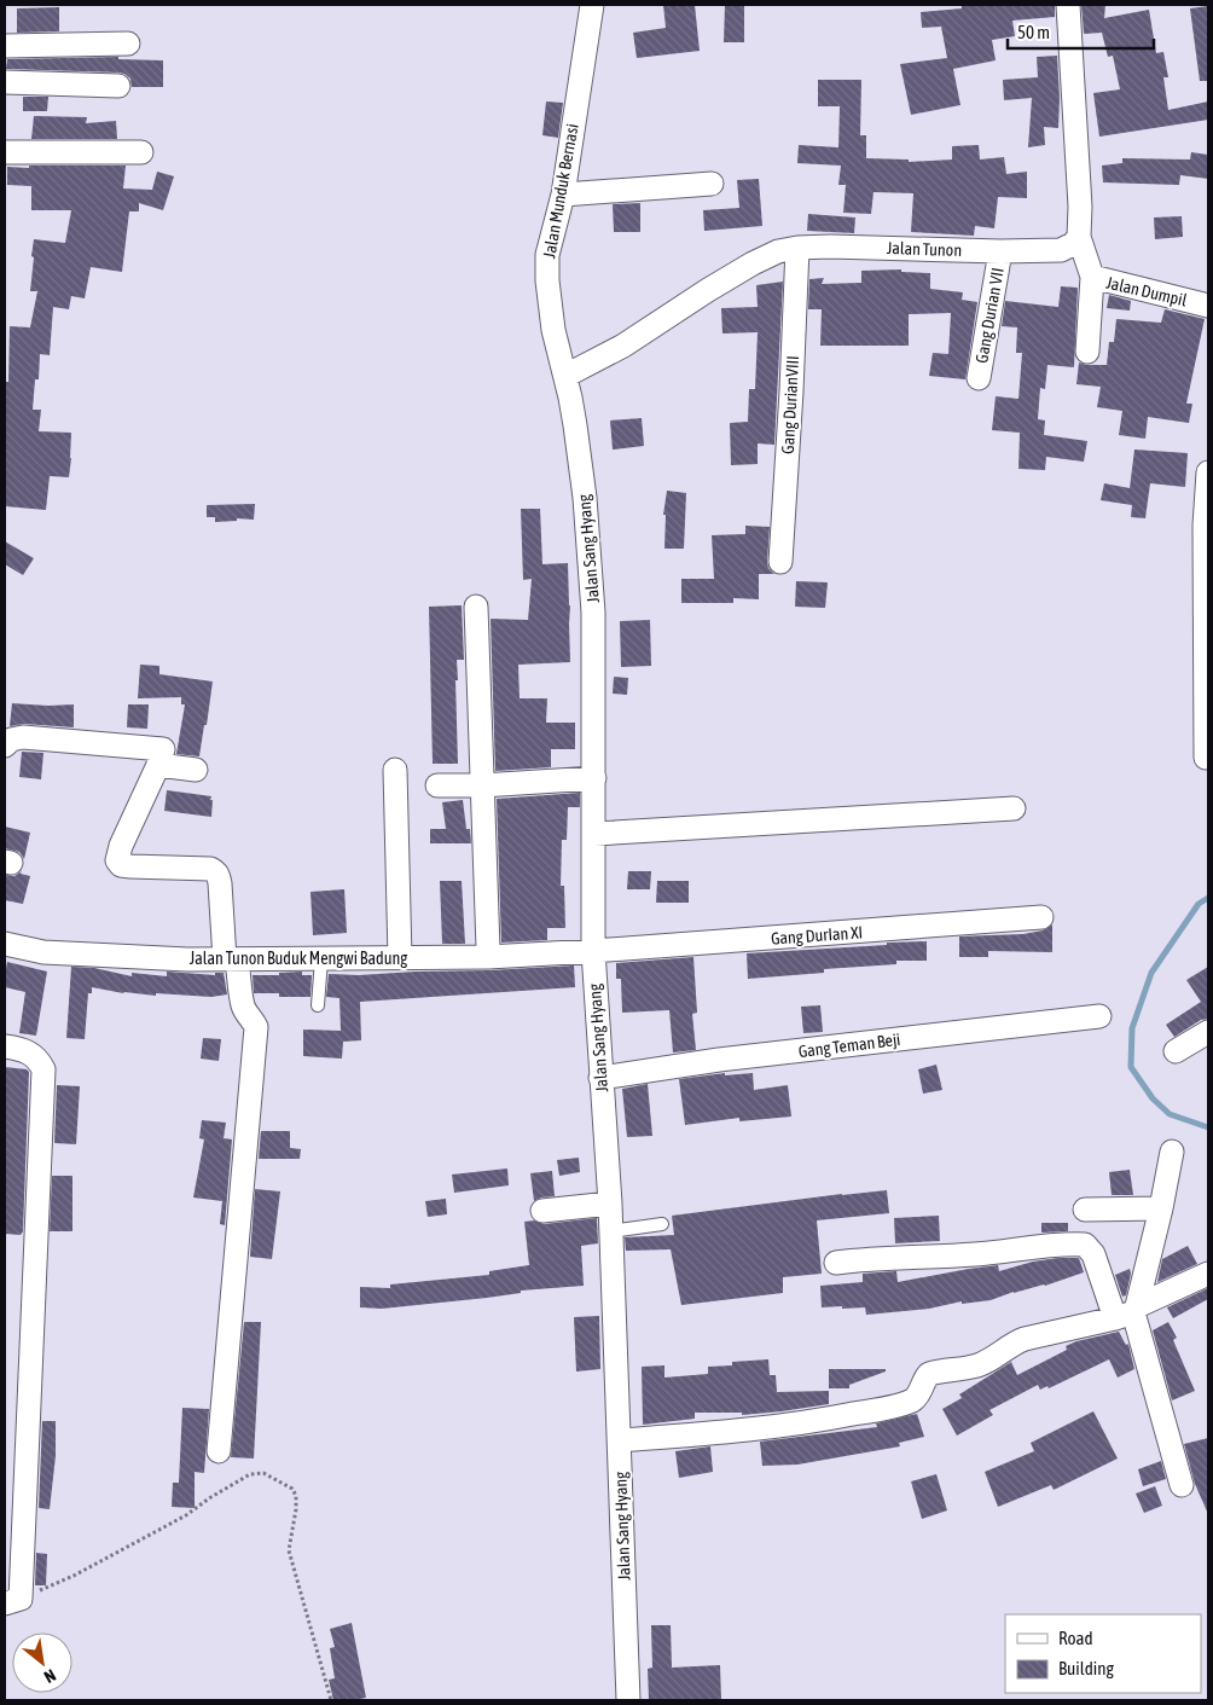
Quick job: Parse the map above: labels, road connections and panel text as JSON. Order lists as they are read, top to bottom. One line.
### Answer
{"streets":{"street":["Jalan Munduk Bernasi","Jalan Tunon","Jalan Dumpil","Gang Durian VII","Gang DurianVIII","Jalan Sang Hyang","Gang DurIan XI","Jalan Tunon Buduk Mengwi Badung","Gang Teman Beji"]},"crossings":[["Jalan Munduk Bernasi","Jalan Tunon"],["Jalan Munduk Bernasi","Jalan Sang Hyang"],["Jalan Tunon","Jalan Dumpil"],["Jalan Tunon","Gang Durian VII"],["Jalan Tunon","Gang DurianVIII"],["Jalan Tunon","Jalan Sang Hyang"],["Jalan Sang Hyang","Gang DurIan XI"],["Jalan Sang Hyang","Jalan Tunon Buduk Mengwi Badung"],["Jalan Sang Hyang","Gang Teman Beji"],["Gang DurIan XI","Jalan Tunon Buduk Mengwi Badung"]],"legend":["Road","Building"],"scale_bar":"50 m","north":"bottom right"}
